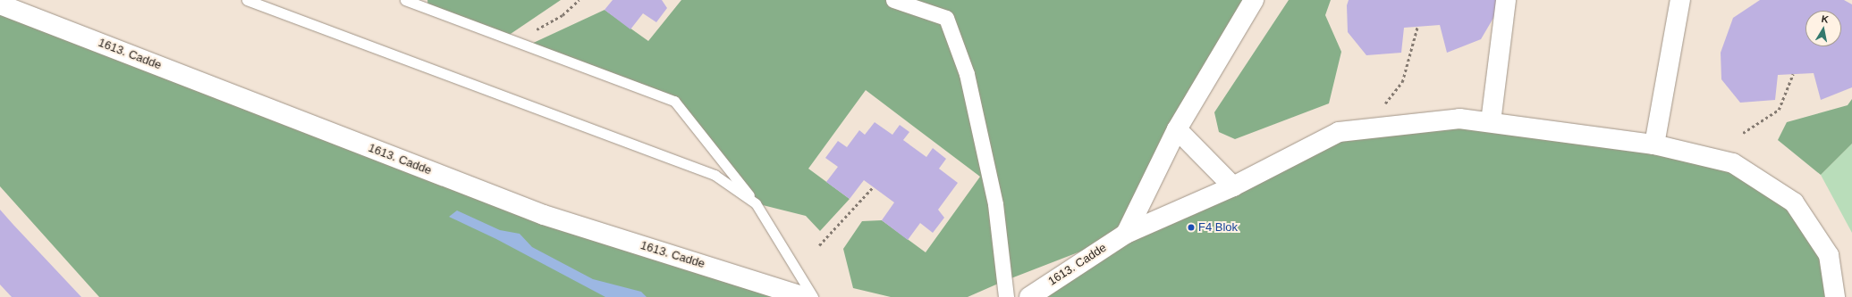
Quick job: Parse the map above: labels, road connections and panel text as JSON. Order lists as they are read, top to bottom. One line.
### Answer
{"streets":{"street":["1613. Cadde"]},"places":["F4 Blok"],"north":"top"}
